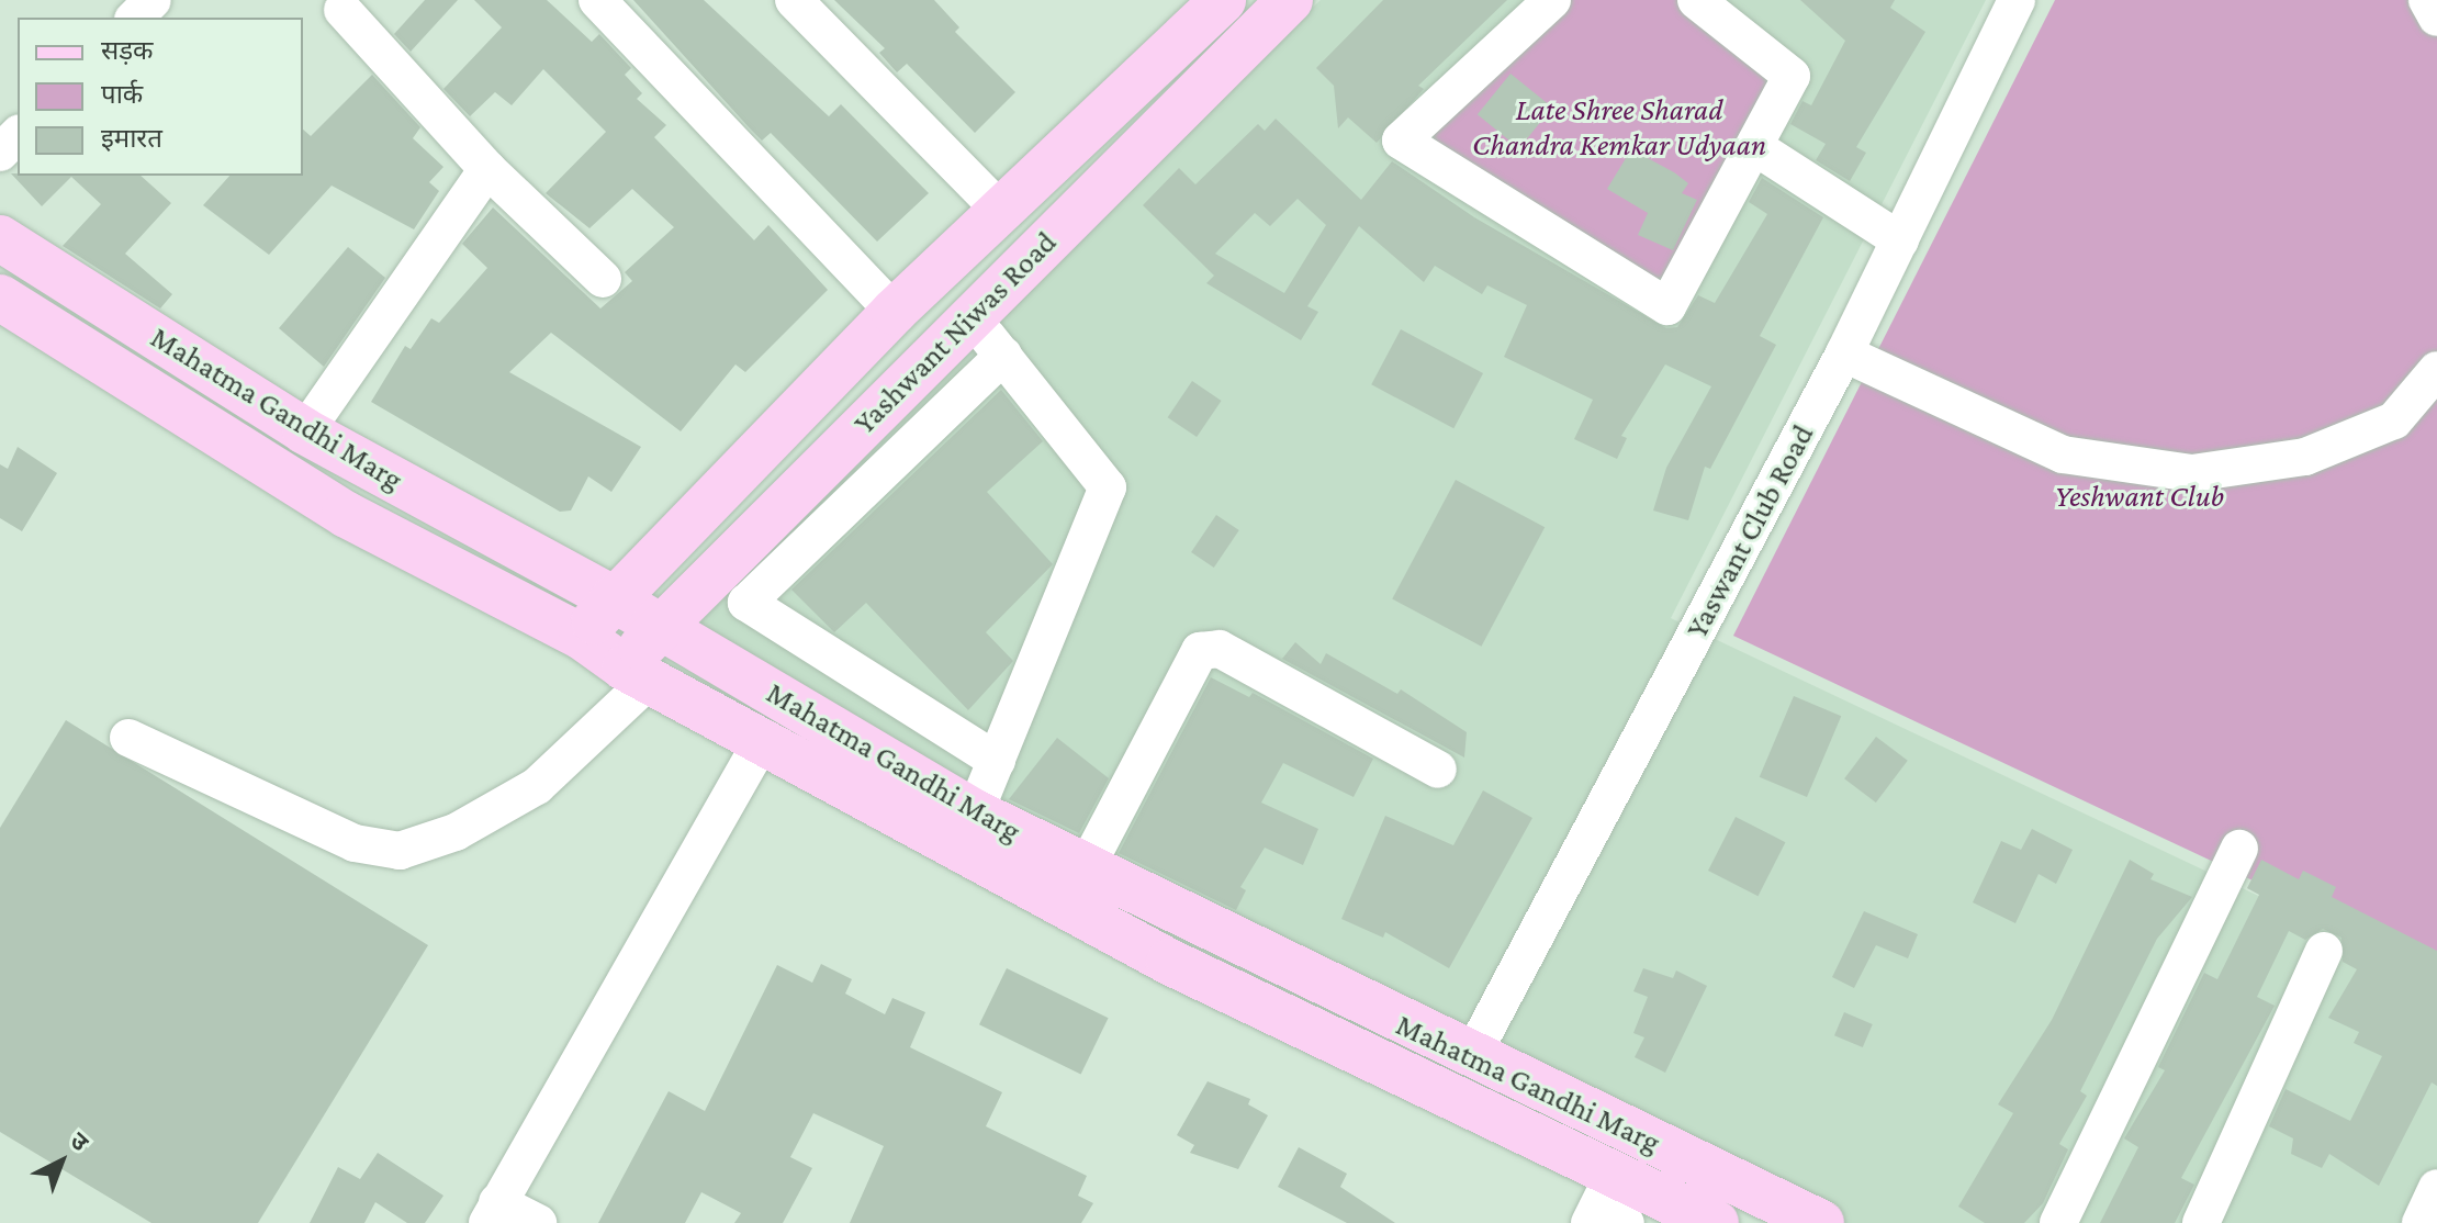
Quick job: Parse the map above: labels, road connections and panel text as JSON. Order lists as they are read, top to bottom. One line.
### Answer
{"streets":{"main road":["Yashwant Niwas Road","Mahatma Gandhi Marg"],"street":["Yaswant Club Road"]},"crossings":[["Yashwant Niwas Road","Mahatma Gandhi Marg"],["Mahatma Gandhi Marg","Yaswant Club Road"]],"parks":["Late Shree Sharad Chandra Kemkar Udyaan","Yeshwant Club"],"legend":["सड़क","पार्क","इमारत"],"north":"top right"}
